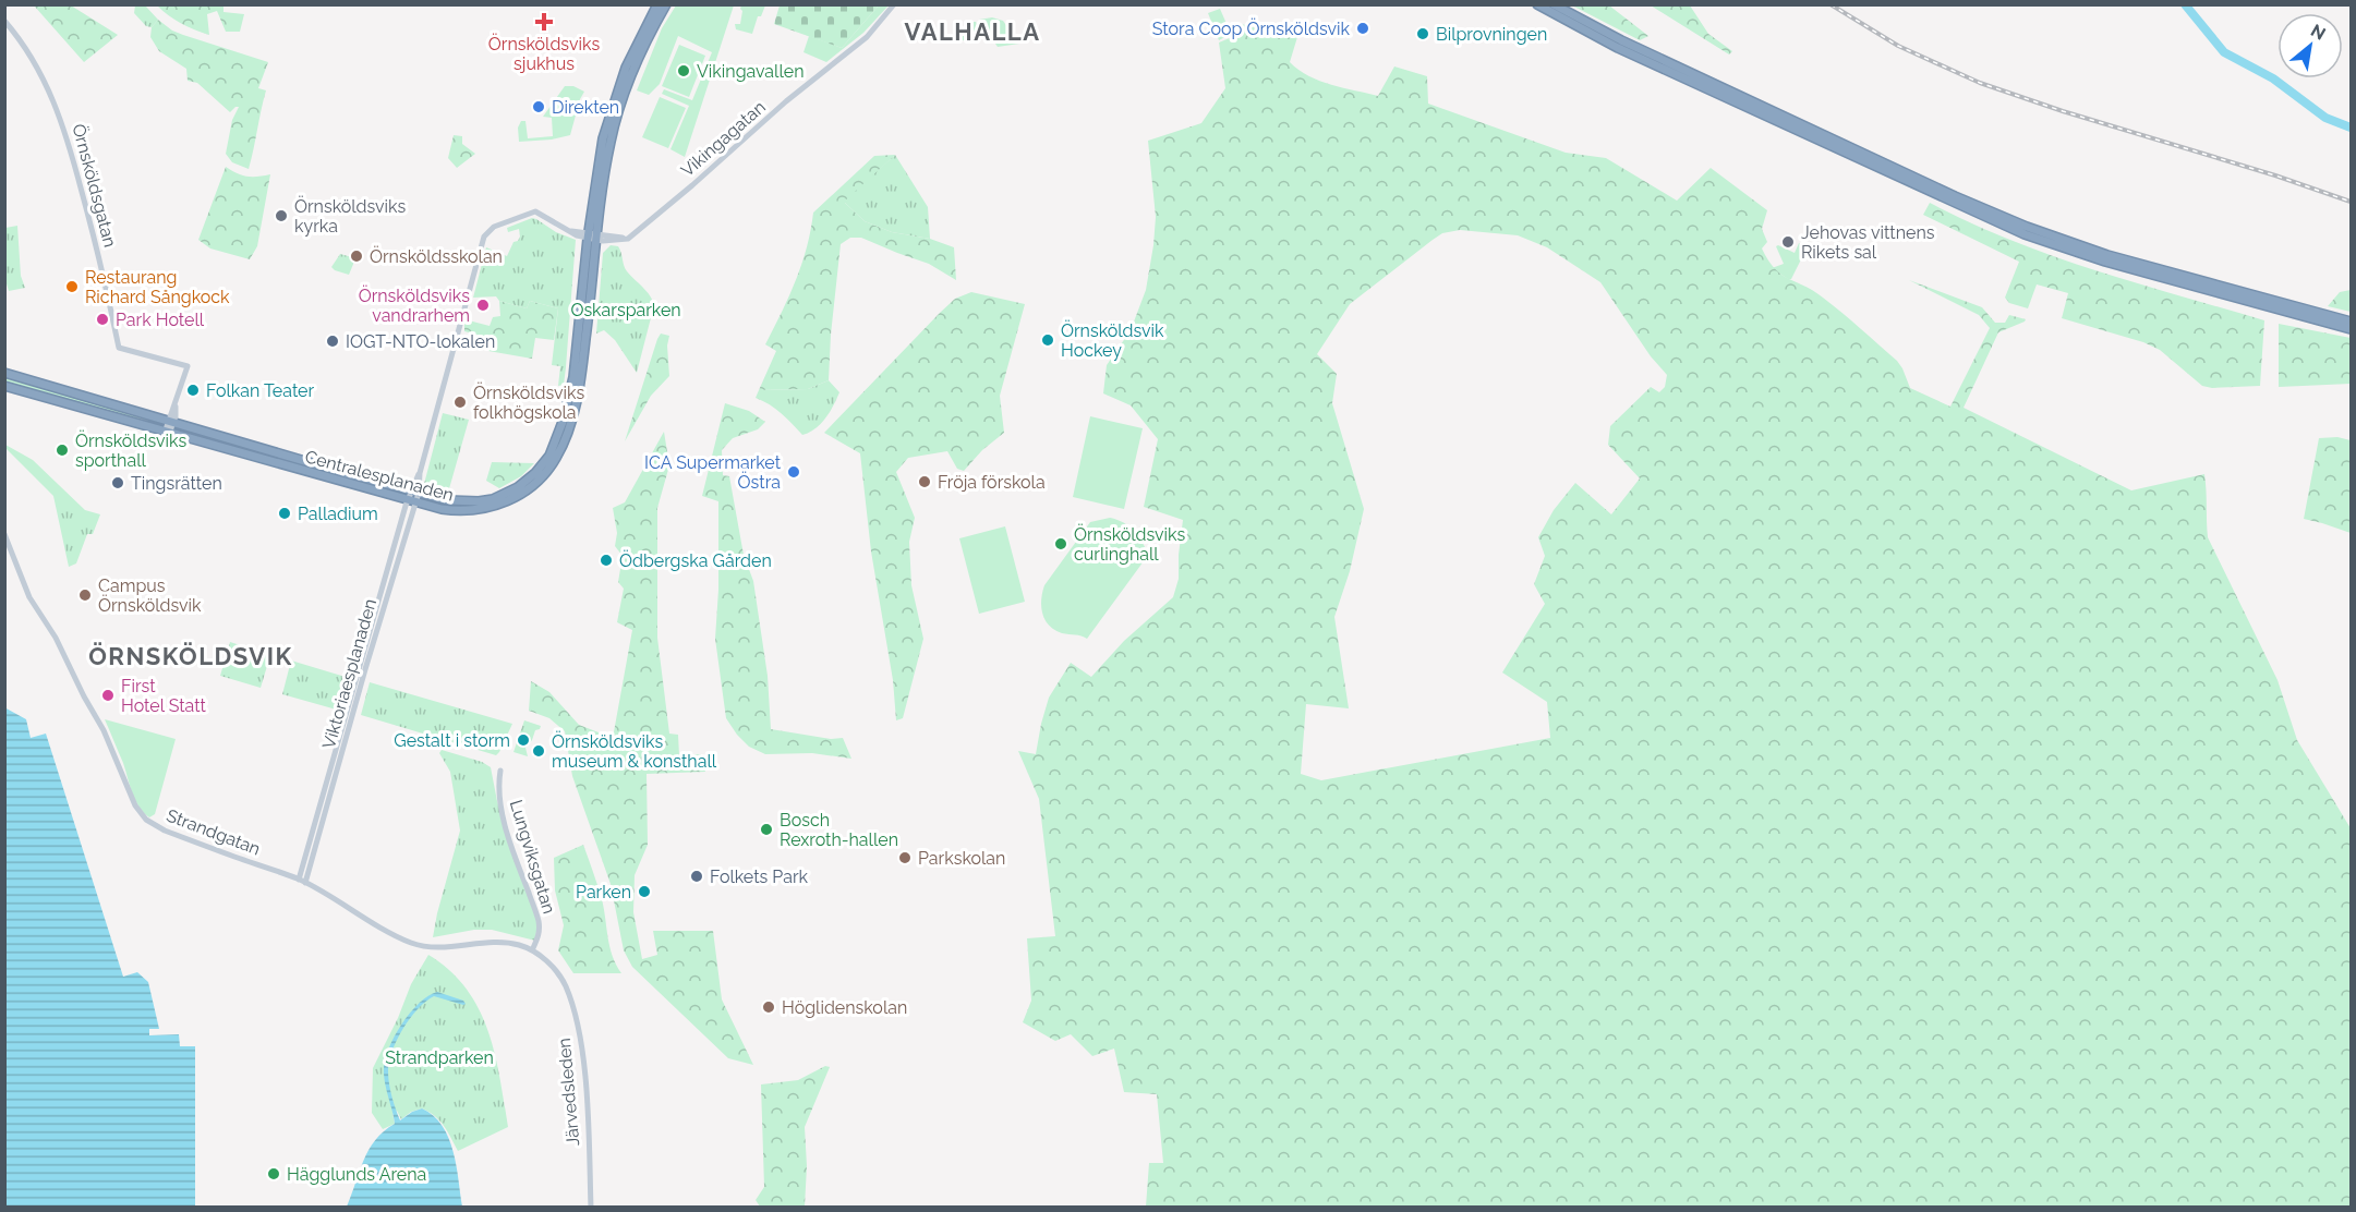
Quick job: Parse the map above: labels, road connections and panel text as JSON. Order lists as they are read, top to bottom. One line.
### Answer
{"streets":{"highway":["Centralesplanaden"],"main road":["Vikingagatan","Örnsköldsgatan","Viktoriaesplanaden","Strandgatan","Lungviksgatan","Järvedsleden"]},"crossings":[["Vikingagatan","Centralesplanaden"],["Vikingagatan","Viktoriaesplanaden"],["Örnsköldsgatan","Centralesplanaden"],["Centralesplanaden","Viktoriaesplanaden"],["Viktoriaesplanaden","Strandgatan"],["Strandgatan","Lungviksgatan"],["Strandgatan","Järvedsleden"],["Lungviksgatan","Järvedsleden"]],"districts":["VALHALLA","ÖRNSKÖLDSVIK"],"parks":["Oskarsparken","Strandparken"],"places":{"health":["Örnsköldsviks sjukhus"],"other":["Stora Coop Örnsköldsvik","Bilprovningen","Vikingavallen","Direkten","Örnsköldsviks kyrka","Jehovas vittnens Rikets sal","Örnsköldsskolan","Restaurang Richard Sångkock","Örnsköldsviks vandrarhem","Park Hotell","Örnsköldsvik Hockey","IOGT-NTO-lokalen","Folkan Teater","Örnsköldsviks folkhögskola","Örnsköldsviks sporthall","ICA Supermarket Östra","Fröja förskola","Tingsrätten","Palladium","Örnsköldsviks curlinghall","Ödbergska Gården","Campus Örnsköldsvik","First Hotel Statt","Gestalt i storm","Örnsköldsviks museum & konsthall","Bosch Rexroth-hallen","Parkskolan","Folkets Park","Parken","Höglidenskolan","Hägglunds Arena"]},"north":"top right"}
